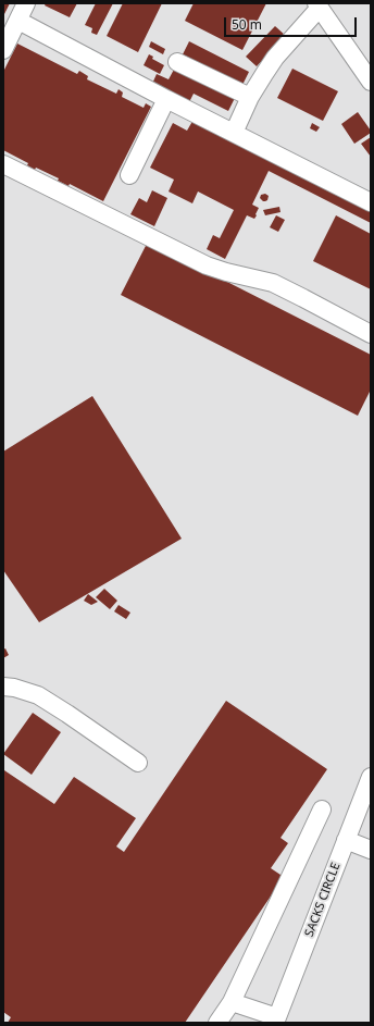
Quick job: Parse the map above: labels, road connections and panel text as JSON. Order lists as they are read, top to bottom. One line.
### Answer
{"streets":{"lane":["SACKS CIRCLE"]},"scale_bar":"50 m"}
